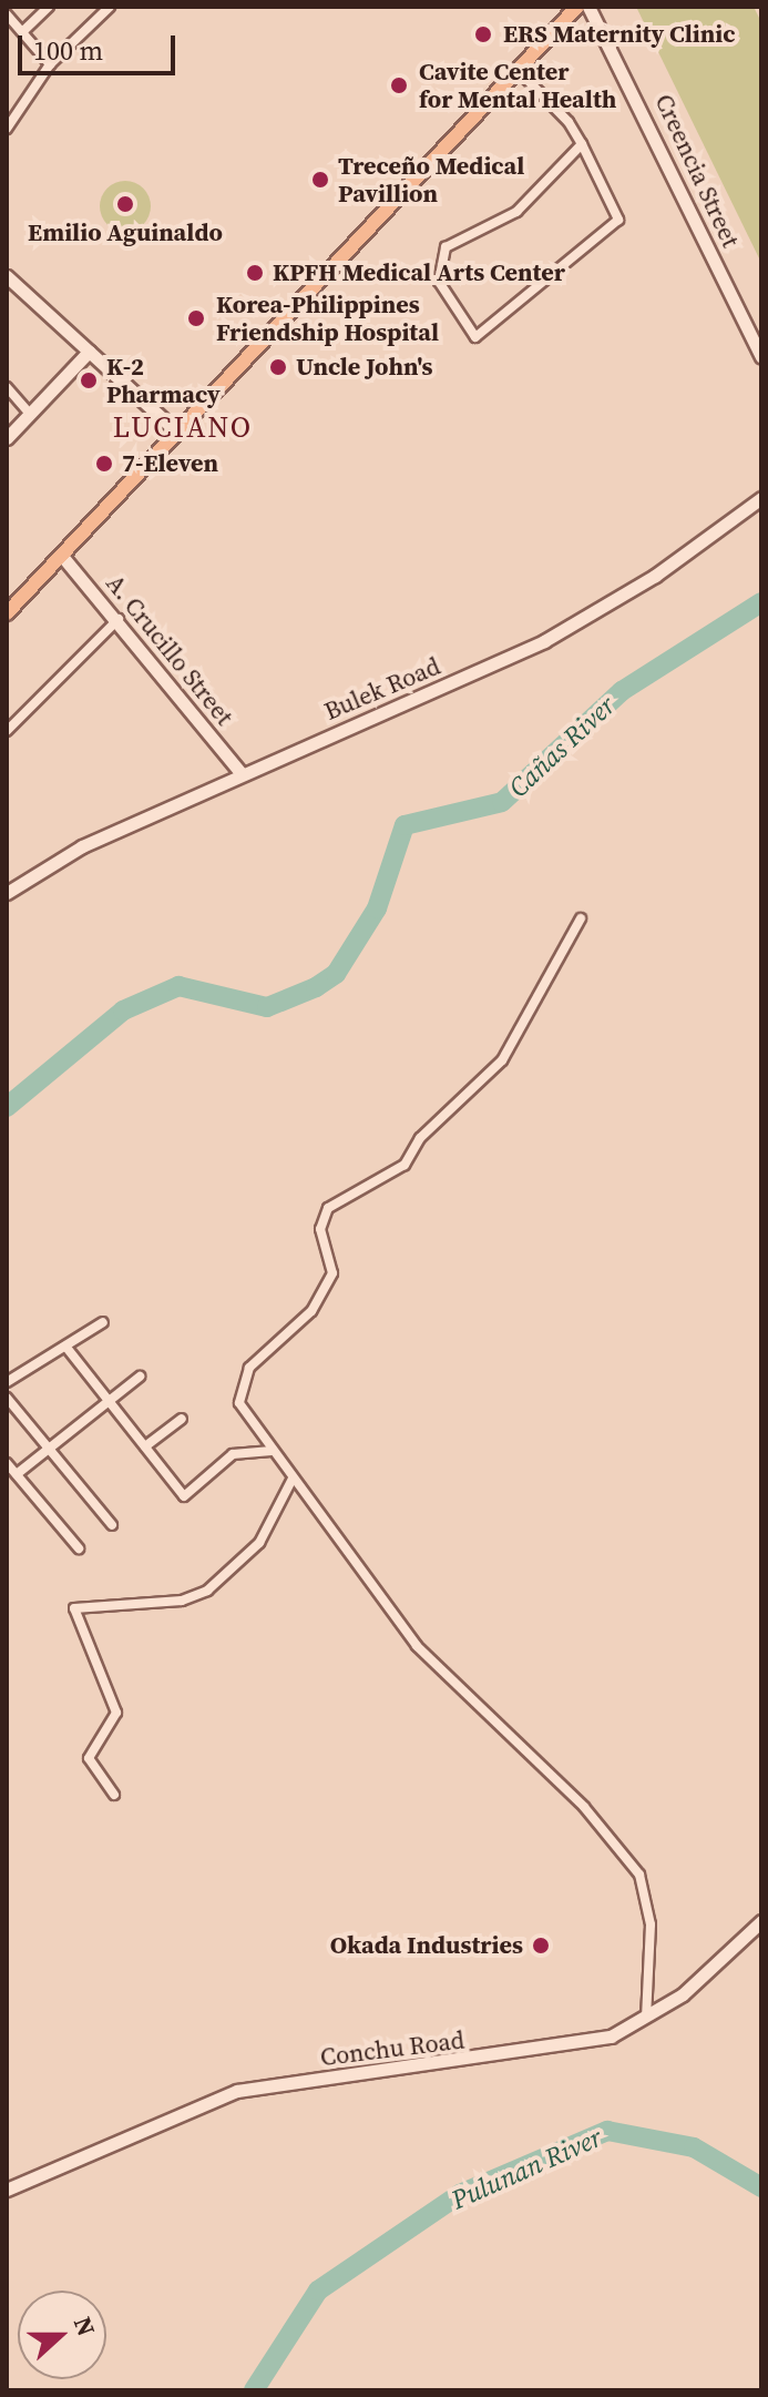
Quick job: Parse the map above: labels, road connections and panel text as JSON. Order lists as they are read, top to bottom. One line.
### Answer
{"streets":{"main road":["Creencia Street","A. Crucillo Street","Bulek Road","Conchu Road"]},"crossings":[["A. Crucillo Street","Bulek Road"]],"districts":["LUCIANO"],"water":["Cañas River","Pulunan River"],"places":["ERS Maternity Clinic","Cavite Center for Mental Health","Treceño Medical Pavillion","Emilio Aguinaldo","KPFH Medical Arts Center","Korea-Philippines Friendship Hospital","Uncle John's","K-2 Pharmacy","7-Eleven","Okada Industries"],"scale_bar":"100 m","north":"right"}
